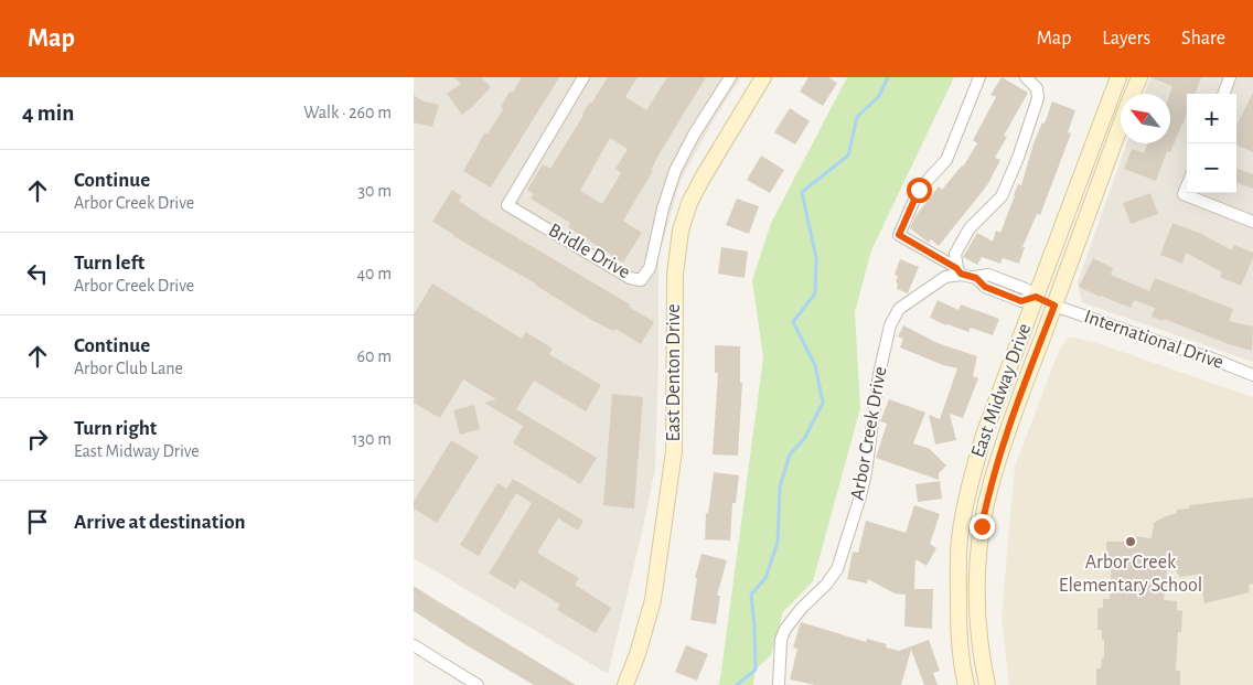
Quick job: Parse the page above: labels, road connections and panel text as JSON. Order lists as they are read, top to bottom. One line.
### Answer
{"streets":{"main road":["East Denton Drive","East Midway Drive"],"street":["Bridle Drive","International Drive","Arbor Creek Drive"]},"crossings":[["International Drive","East Midway Drive"]],"places":["Arbor Creek Elementary School"],"north":"top left","page":{"header":"Map","nav":["Map","Layers","Share"],"heading":["4 min","Walk · 260 m"],"map_buttons":["+","−"],"list":[["Continue","Arbor Creek Drive","30 m"],["Turn left","Arbor Creek Drive","40 m"],["Continue","Arbor Club Lane","60 m"],["Turn right","East Midway Drive","130 m"],"Arrive at destination"]}}
